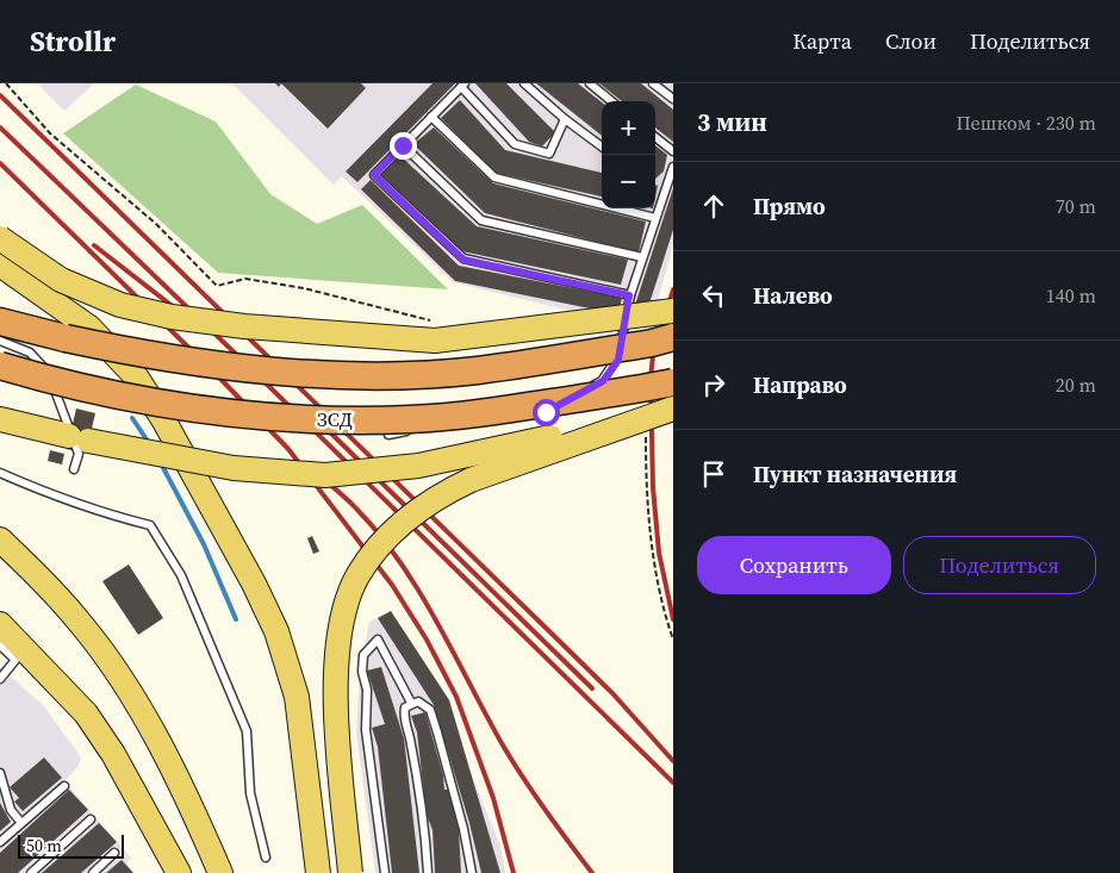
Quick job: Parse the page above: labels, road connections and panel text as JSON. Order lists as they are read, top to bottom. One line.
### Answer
{"streets":{"highway":["ЗСД"]},"scale_bar":"50 m","page":{"header":"Strollr","nav":["Карта","Слои","Поделиться"],"heading":["3 мин","Пешком · 230 m"],"map_buttons":["+","−"],"list":[["Прямо","70 m"],["Налево","140 m"],["Направо","20 m"],"Пункт назначения"],"buttons":["Сохранить","Поделиться"],"scale":"50 m"}}
